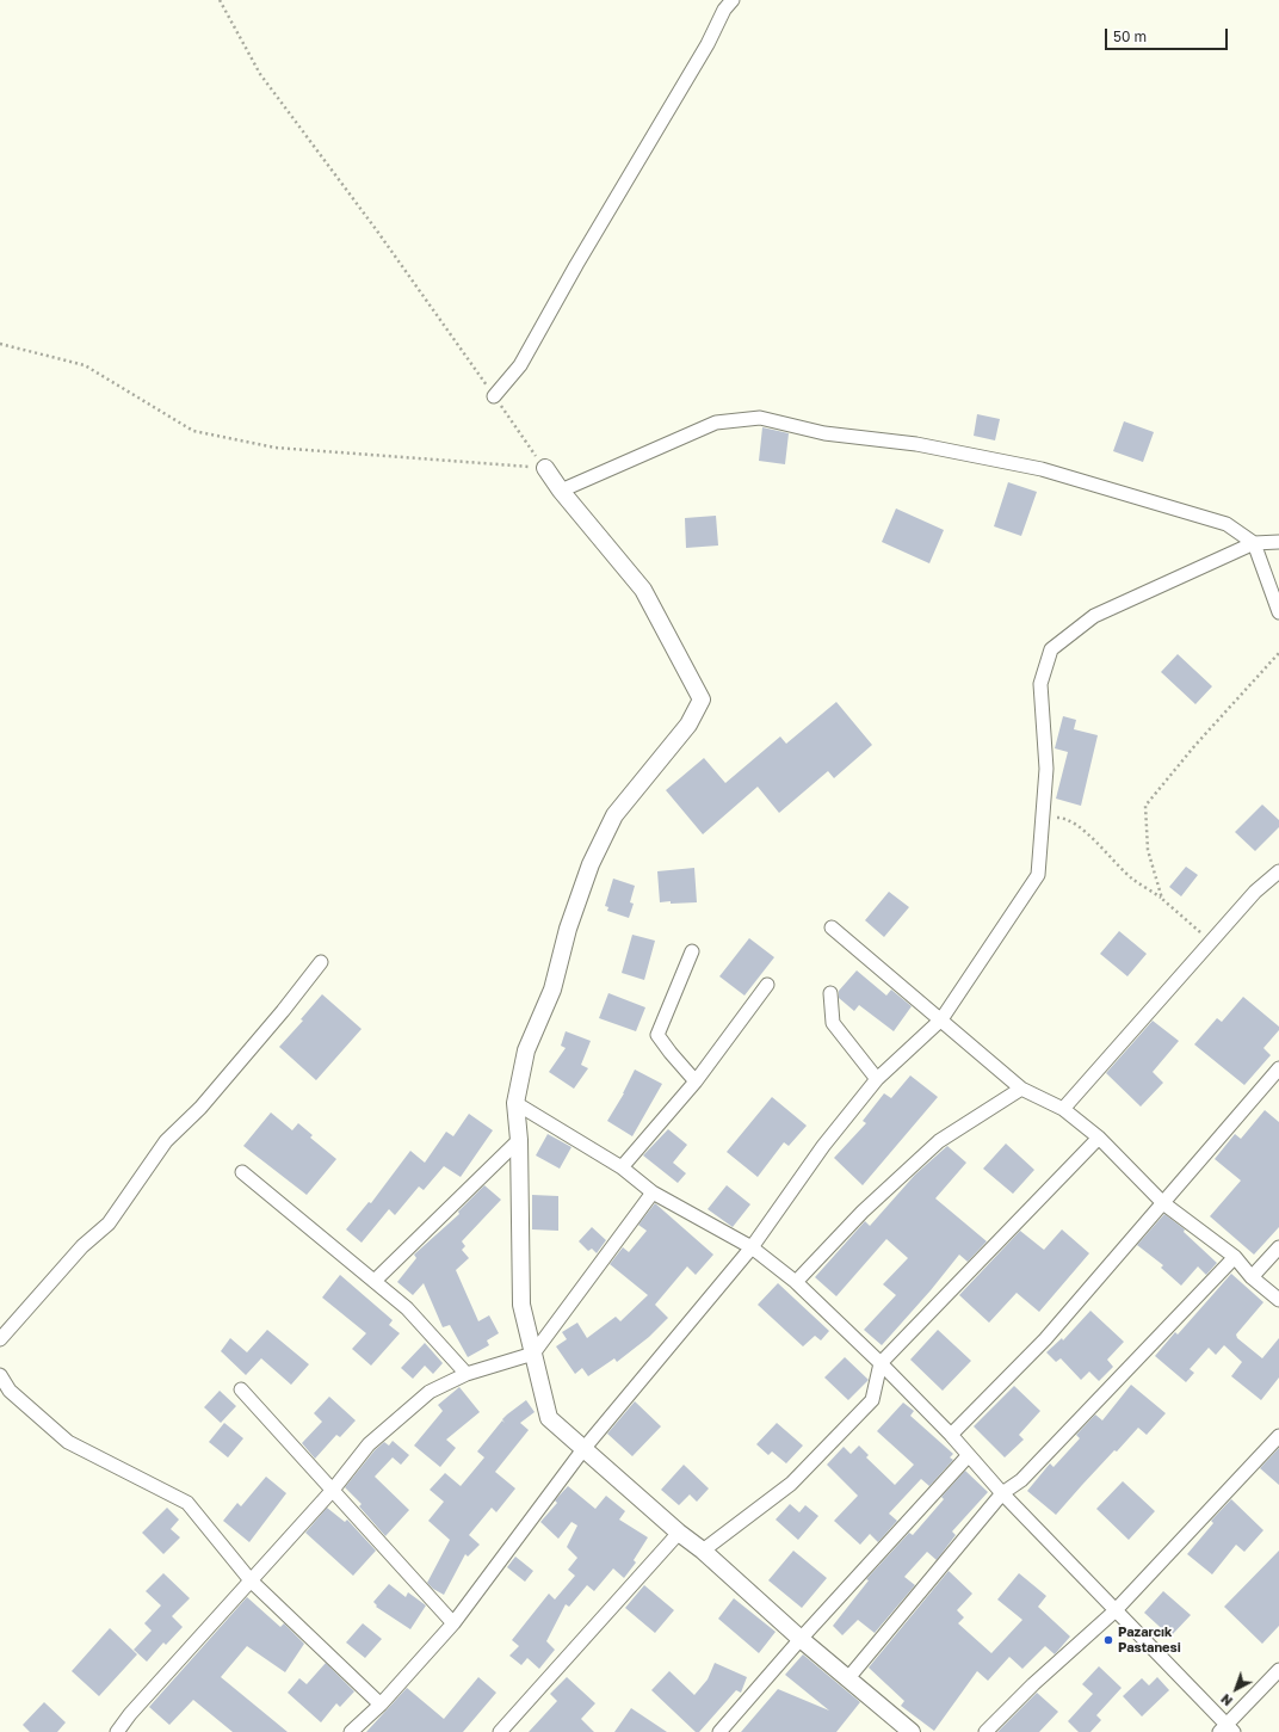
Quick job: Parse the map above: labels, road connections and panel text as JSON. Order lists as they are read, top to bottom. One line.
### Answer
{"places":["Pazarcık Pastanesi"],"scale_bar":"50 m","north":"bottom left"}
